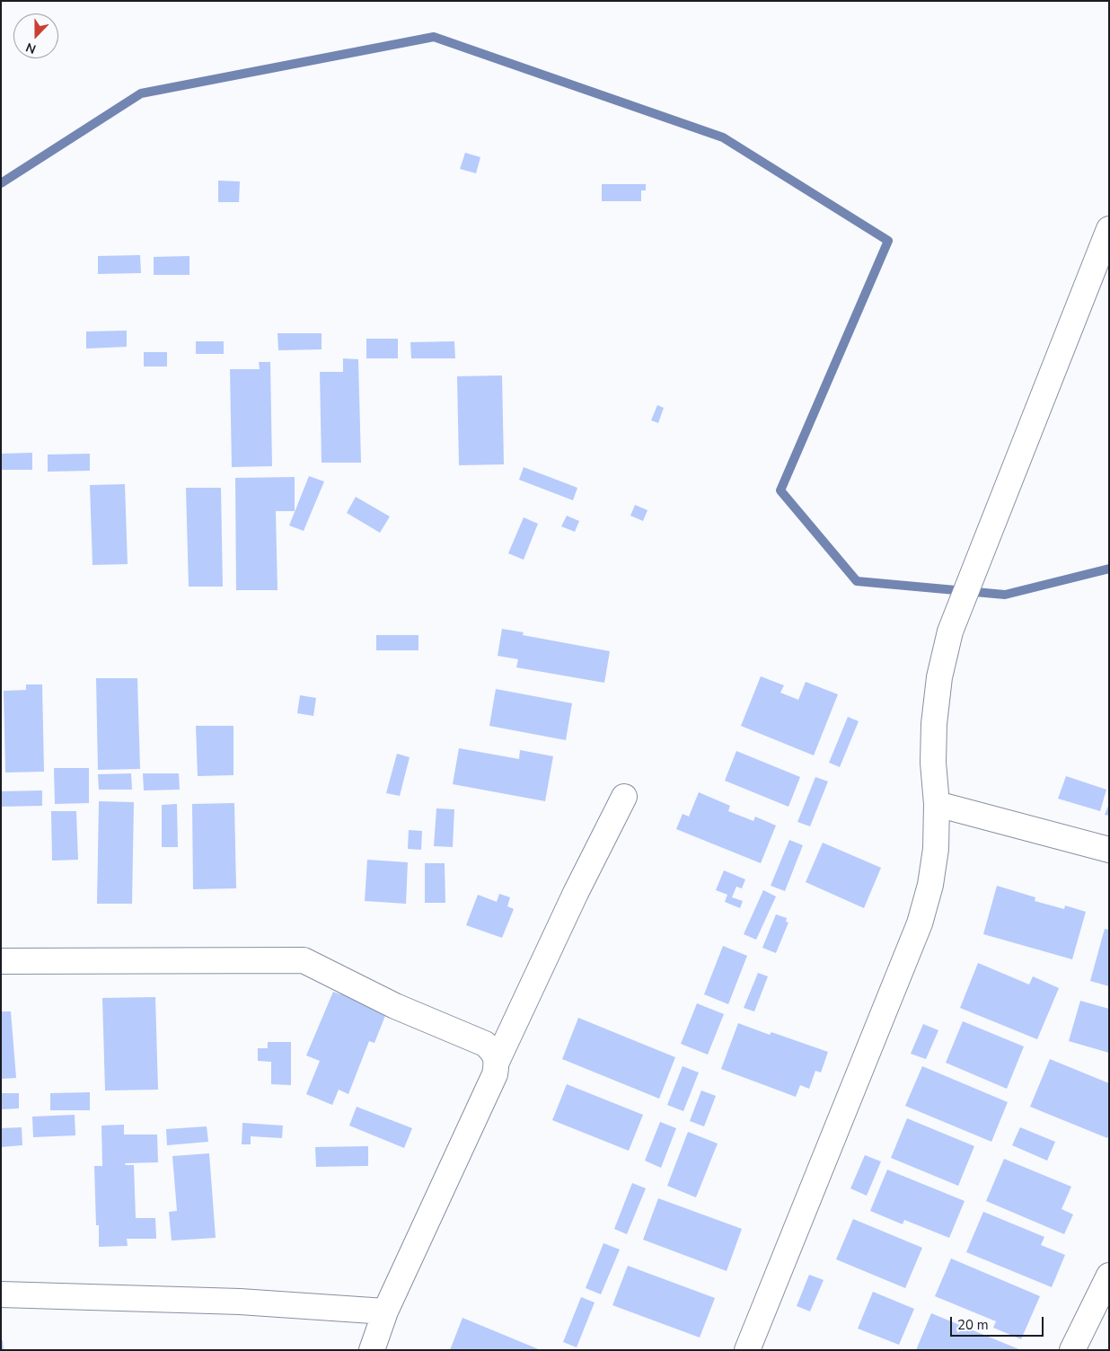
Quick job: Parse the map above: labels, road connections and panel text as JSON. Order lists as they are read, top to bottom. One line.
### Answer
{"scale_bar":"20 m","north":"bottom"}
